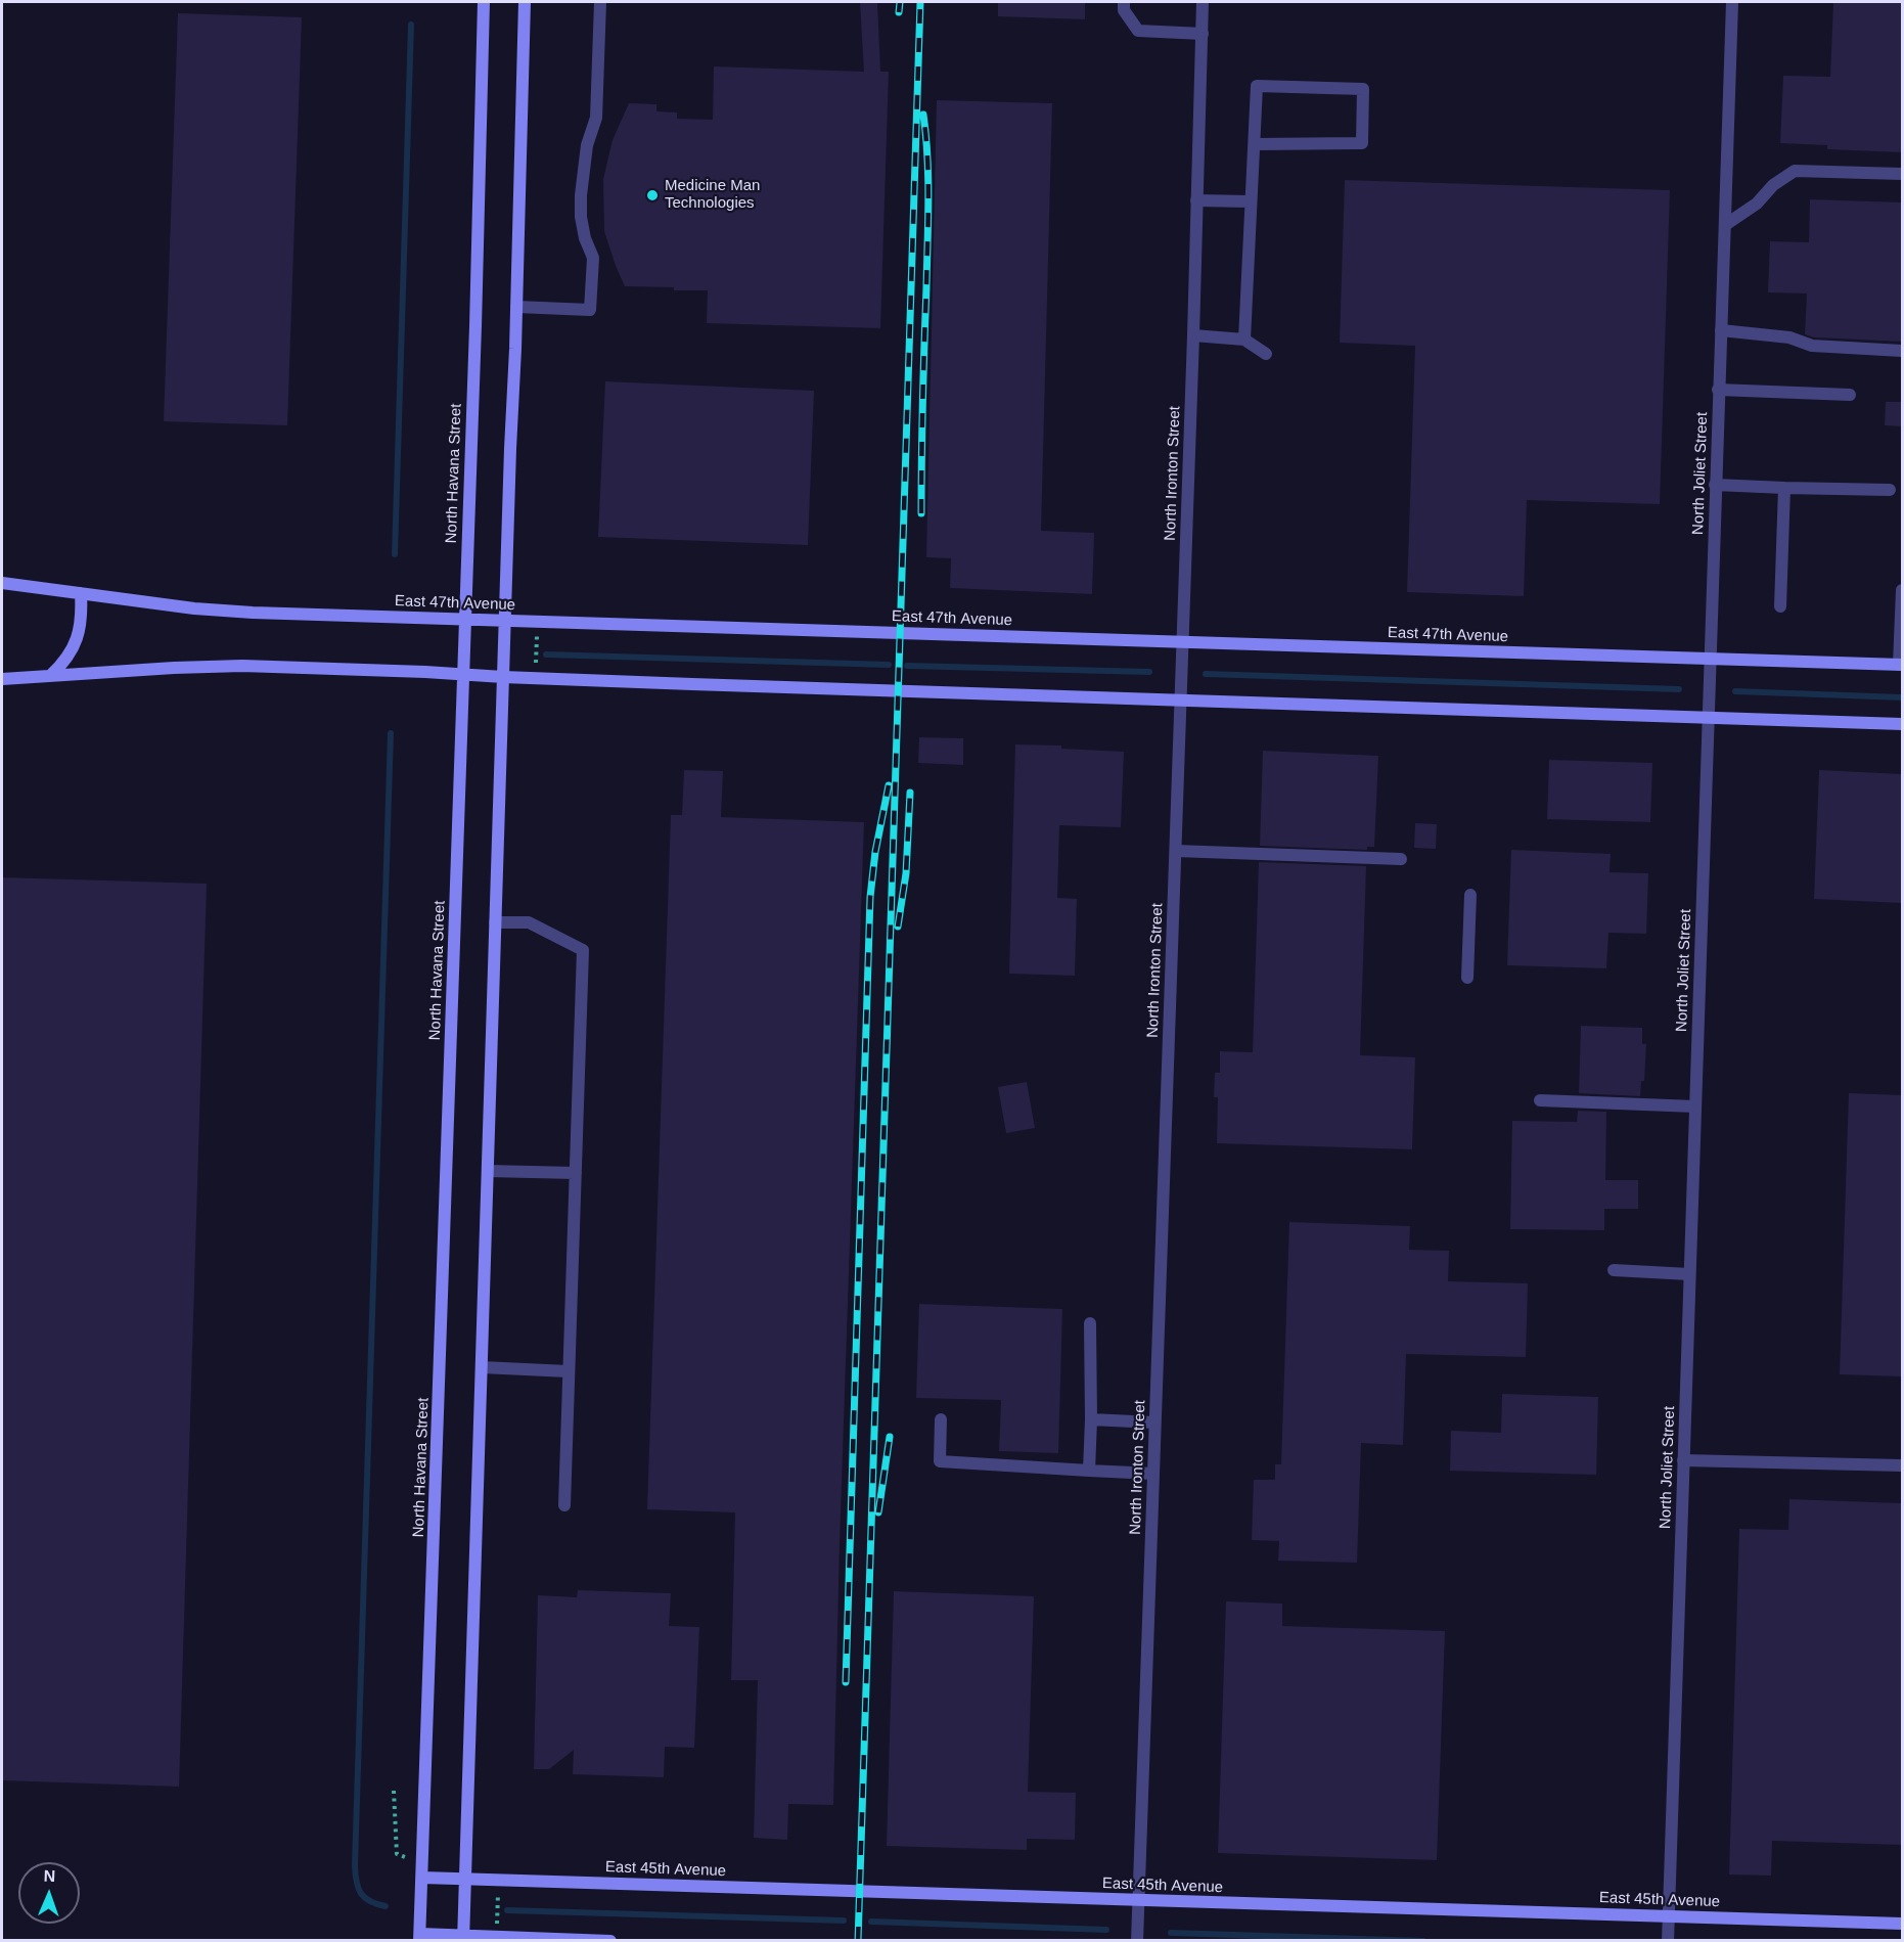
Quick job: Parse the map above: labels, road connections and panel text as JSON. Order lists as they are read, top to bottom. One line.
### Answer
{"streets":{"main road":["North Havana Street","East 47th Avenue","East 45th Avenue"],"street":["North Ironton Street","North Joliet Street"]},"crossings":[["North Havana Street","East 47th Avenue"],["North Havana Street","East 45th Avenue"],["North Ironton Street","East 47th Avenue"],["North Ironton Street","East 45th Avenue"],["North Joliet Street","East 47th Avenue"],["North Joliet Street","East 45th Avenue"]],"places":["Medicine Man Technologies"],"north":"top"}
